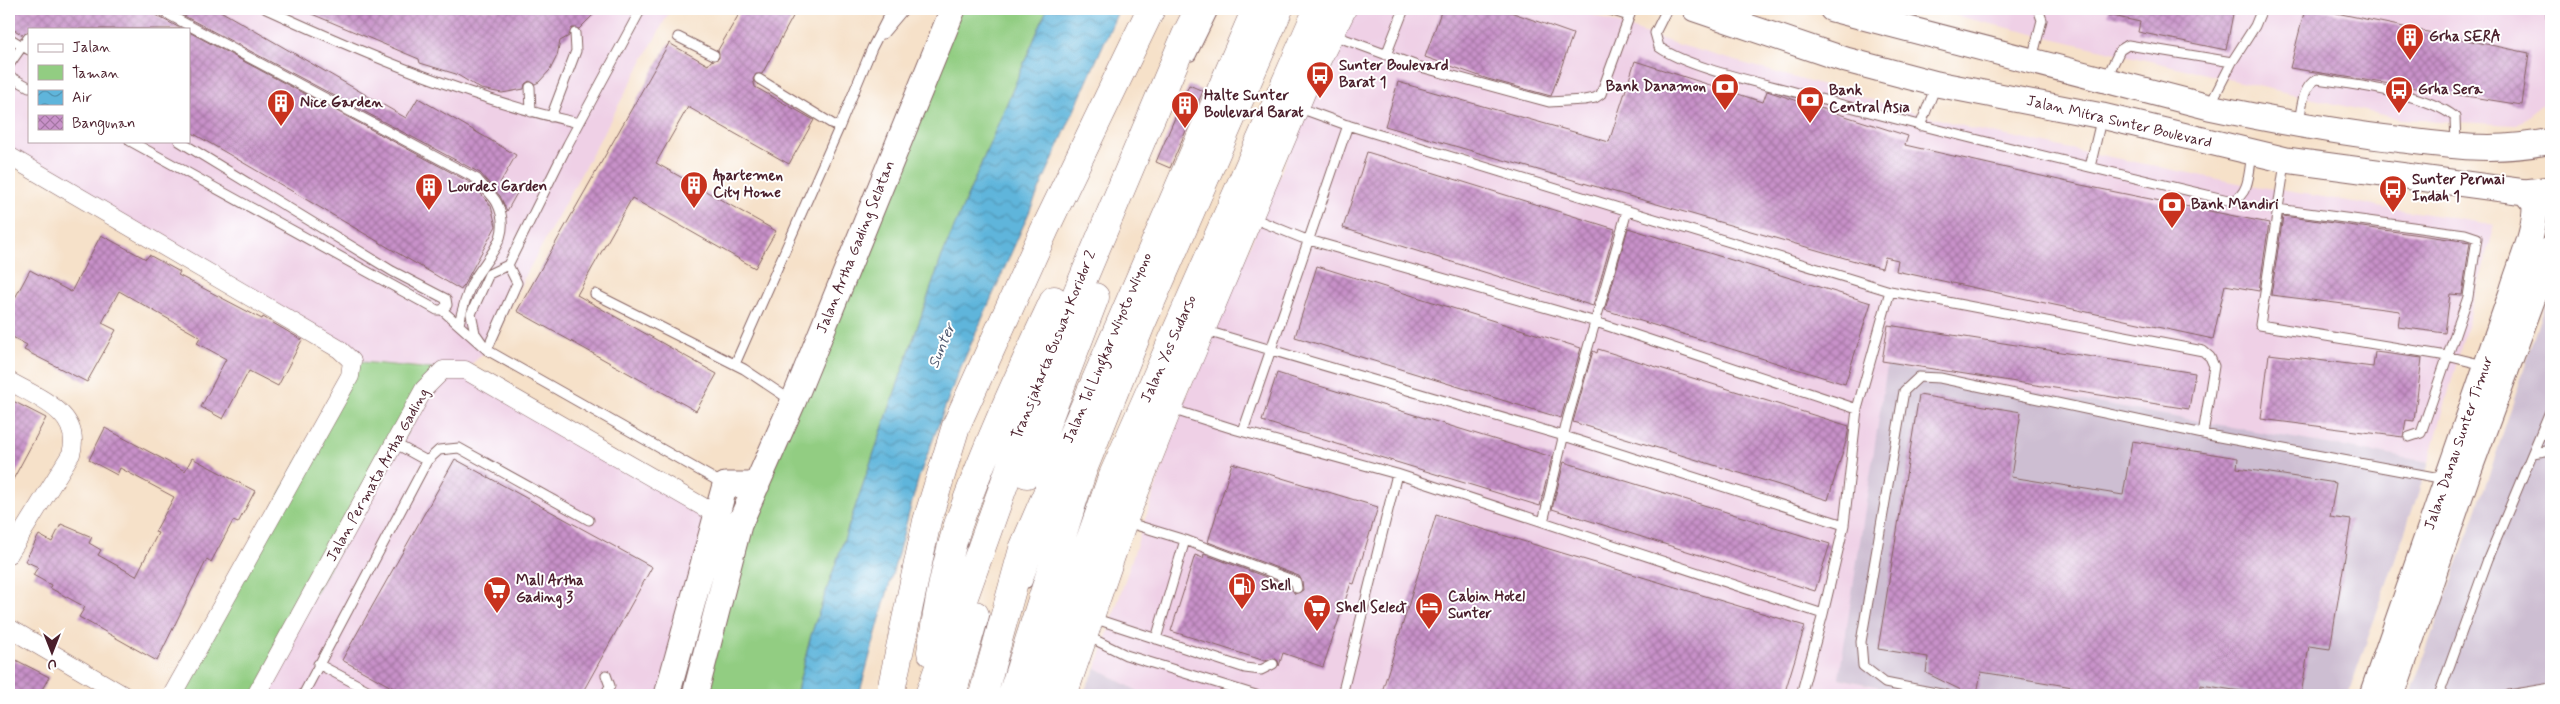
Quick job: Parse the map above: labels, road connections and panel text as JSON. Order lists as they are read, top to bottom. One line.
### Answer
{"streets":{"highway":["Jalan Tol Lingkar Wiyoto Wiyono","Jalan Yos Sudarso"],"main road":["Jalan Mitra Sunter Boulevard","Jalan Artha Gading Selatan","Jalan Danau Sunter Timur"],"street":["Jalan Permata Artha Gading"],"lane":["Transjakarta Busway Koridor 2"]},"crossings":[["Jalan Mitra Sunter Boulevard","Jalan Danau Sunter Timur"],["Jalan Artha Gading Selatan","Jalan Permata Artha Gading"]],"water":["Sunter"],"places":{"building":["Grha SERA","Nice Garden","Halte Sunter Boulevard Barat","Apartemen City Home","Lourdes Garden"],"bus stop":["Sunter Boulevard Barat 1","Grha Sera","Sunter Permai Indah 1"],"bank":["Bank Danamon","Bank Central Asia","Bank Mandiri"],"fuel station":["Shell"],"supermarket":["Mall Artha Gading 3","Shell Select"],"hotel":["Cabin Hotel Sunter"]},"legend":["Jalan","Taman","Air","Bangunan"],"north":"bottom"}
